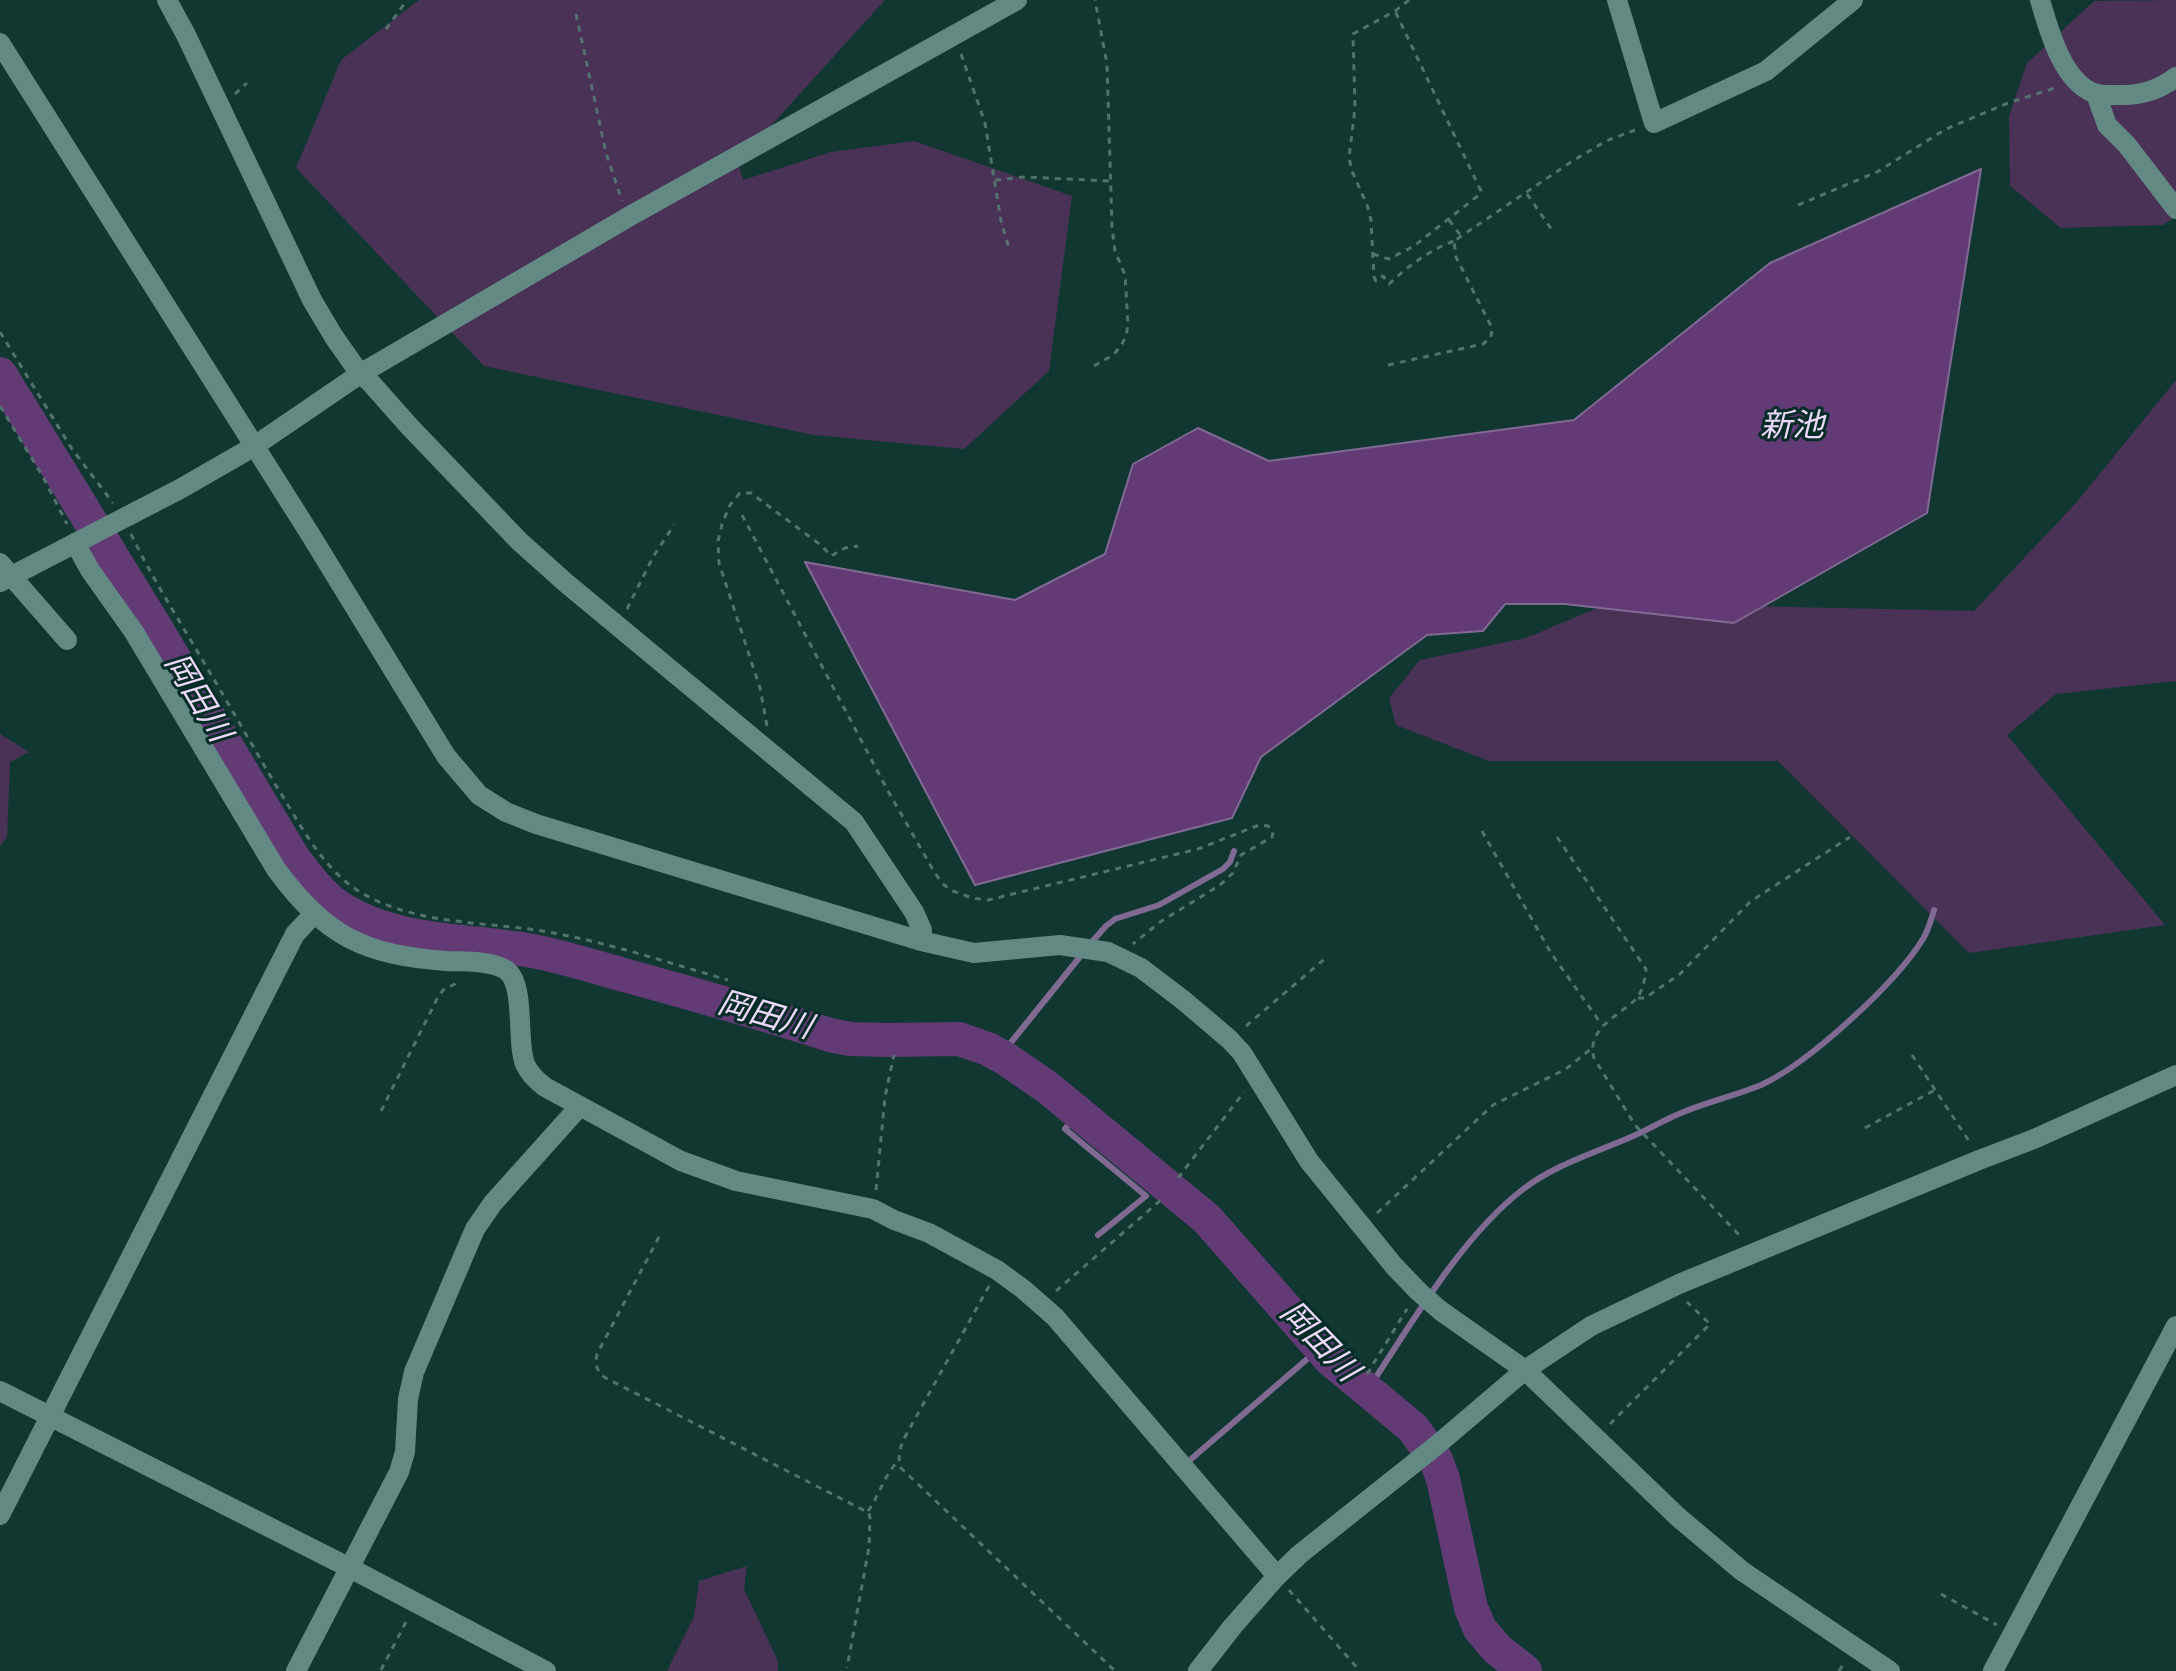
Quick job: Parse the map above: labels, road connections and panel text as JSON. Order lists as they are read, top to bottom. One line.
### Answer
{"water":["新池","岡田川"]}
